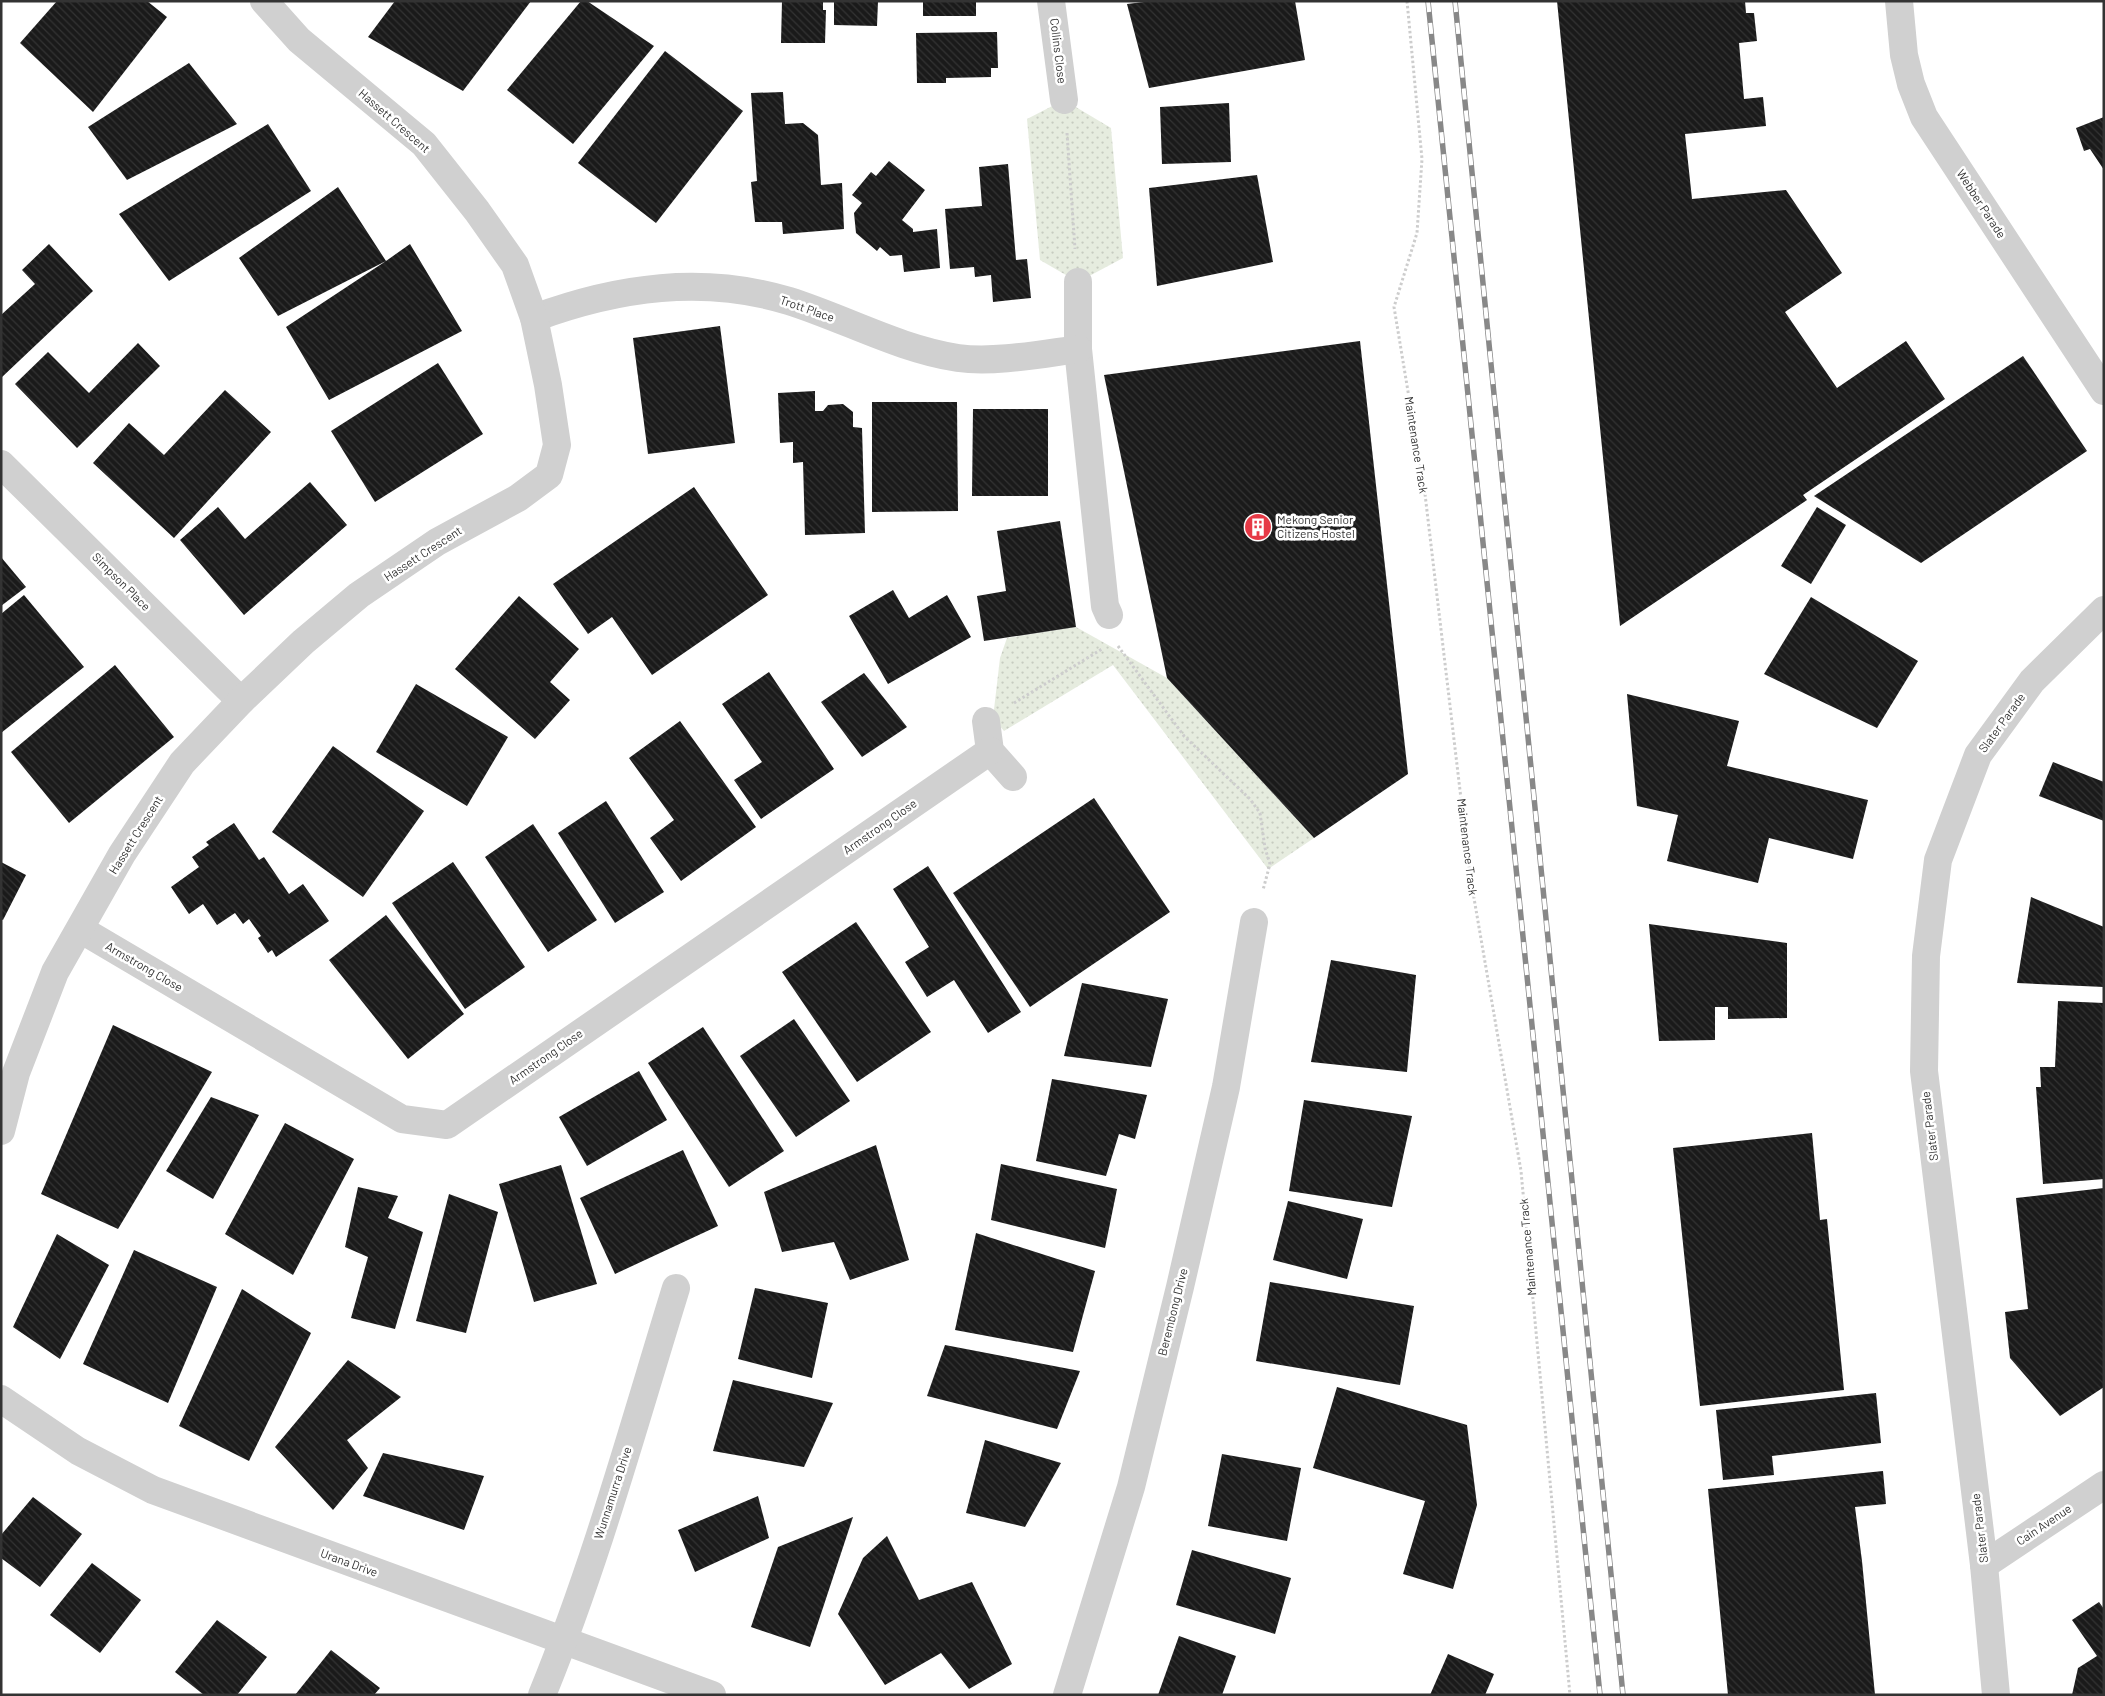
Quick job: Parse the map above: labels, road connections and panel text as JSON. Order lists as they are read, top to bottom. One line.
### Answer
{"streets":{"street":["Collins Close","Hassett Crescent","Webber Parade","Trott Place","Simpson Place","Slater Parade","Armstrong Close","Berembong Drive","Wunnamurra Drive","Cain Avenue","Urana Drive"],"path":["Maintenance Track"]},"crossings":[["Hassett Crescent","Trott Place"],["Hassett Crescent","Simpson Place"],["Hassett Crescent","Armstrong Close"],["Slater Parade","Cain Avenue"],["Wunnamurra Drive","Urana Drive"]],"places":{"building":["Mekong Senior Citizens Hostel"]}}
